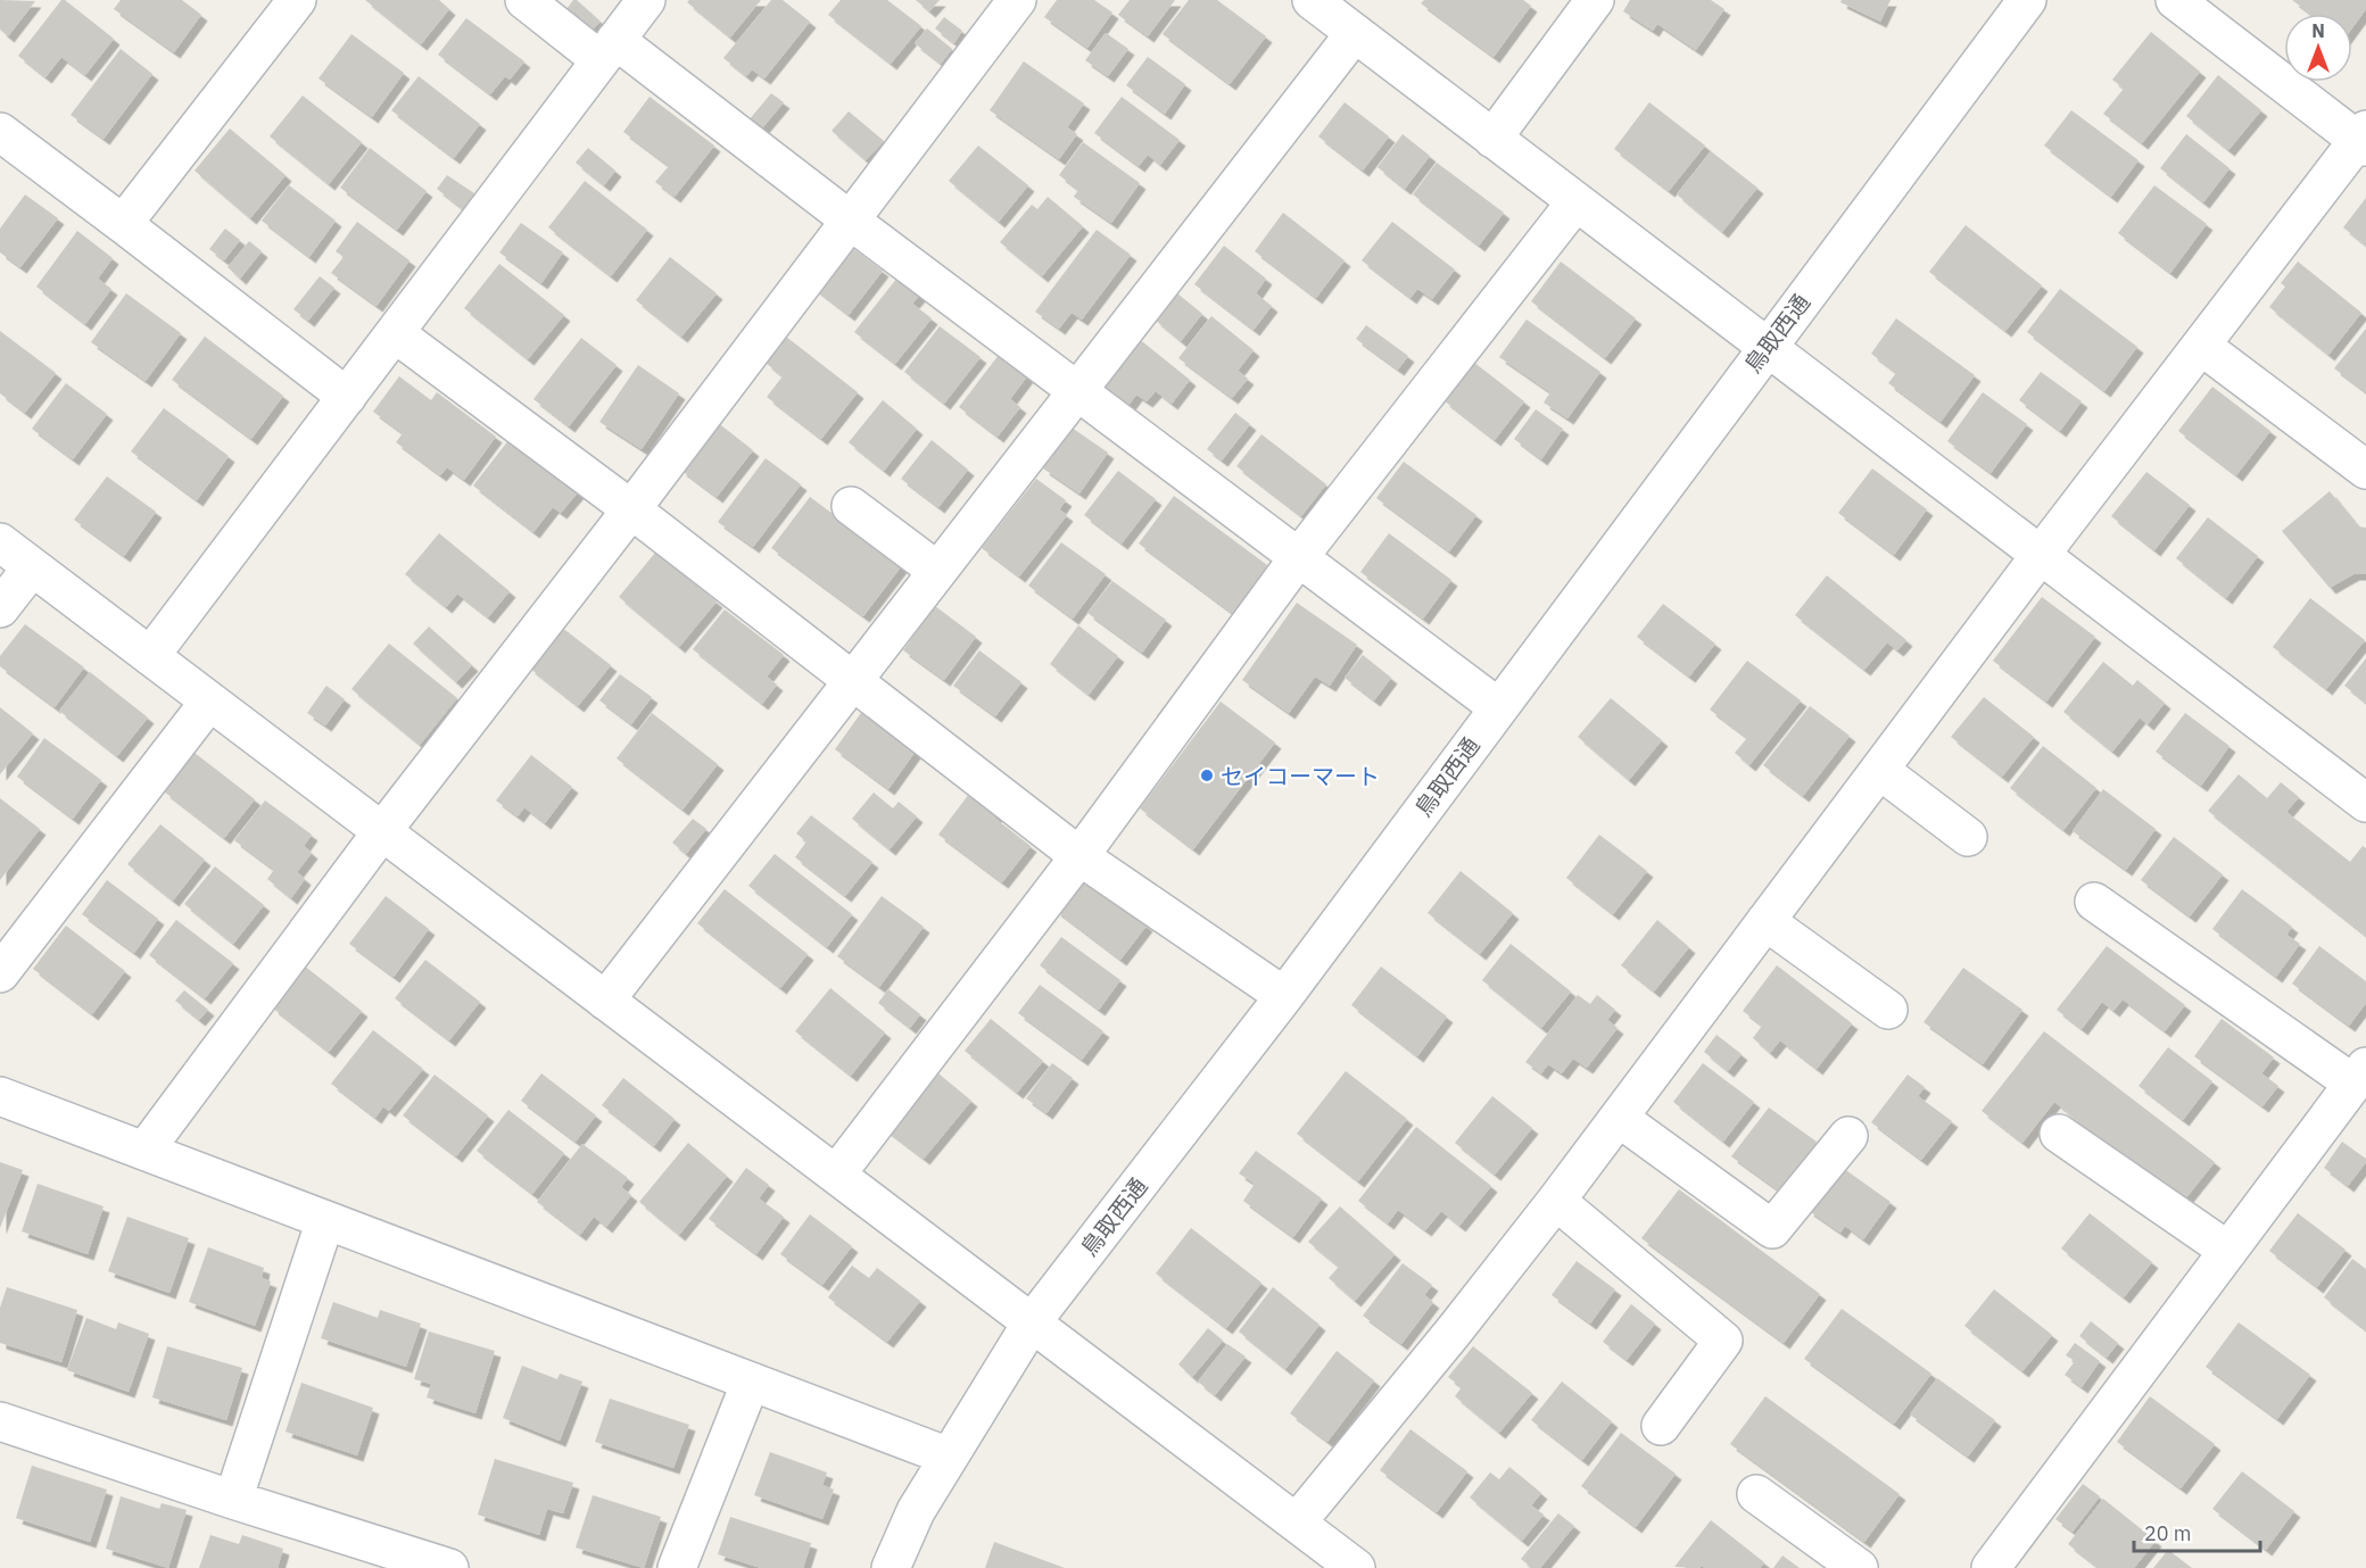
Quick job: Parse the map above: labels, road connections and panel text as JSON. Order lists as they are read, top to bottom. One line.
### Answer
{"streets":{"street":["鳥取西通"]},"places":["セイコーマート"],"scale_bar":"20 m","north":"top"}
